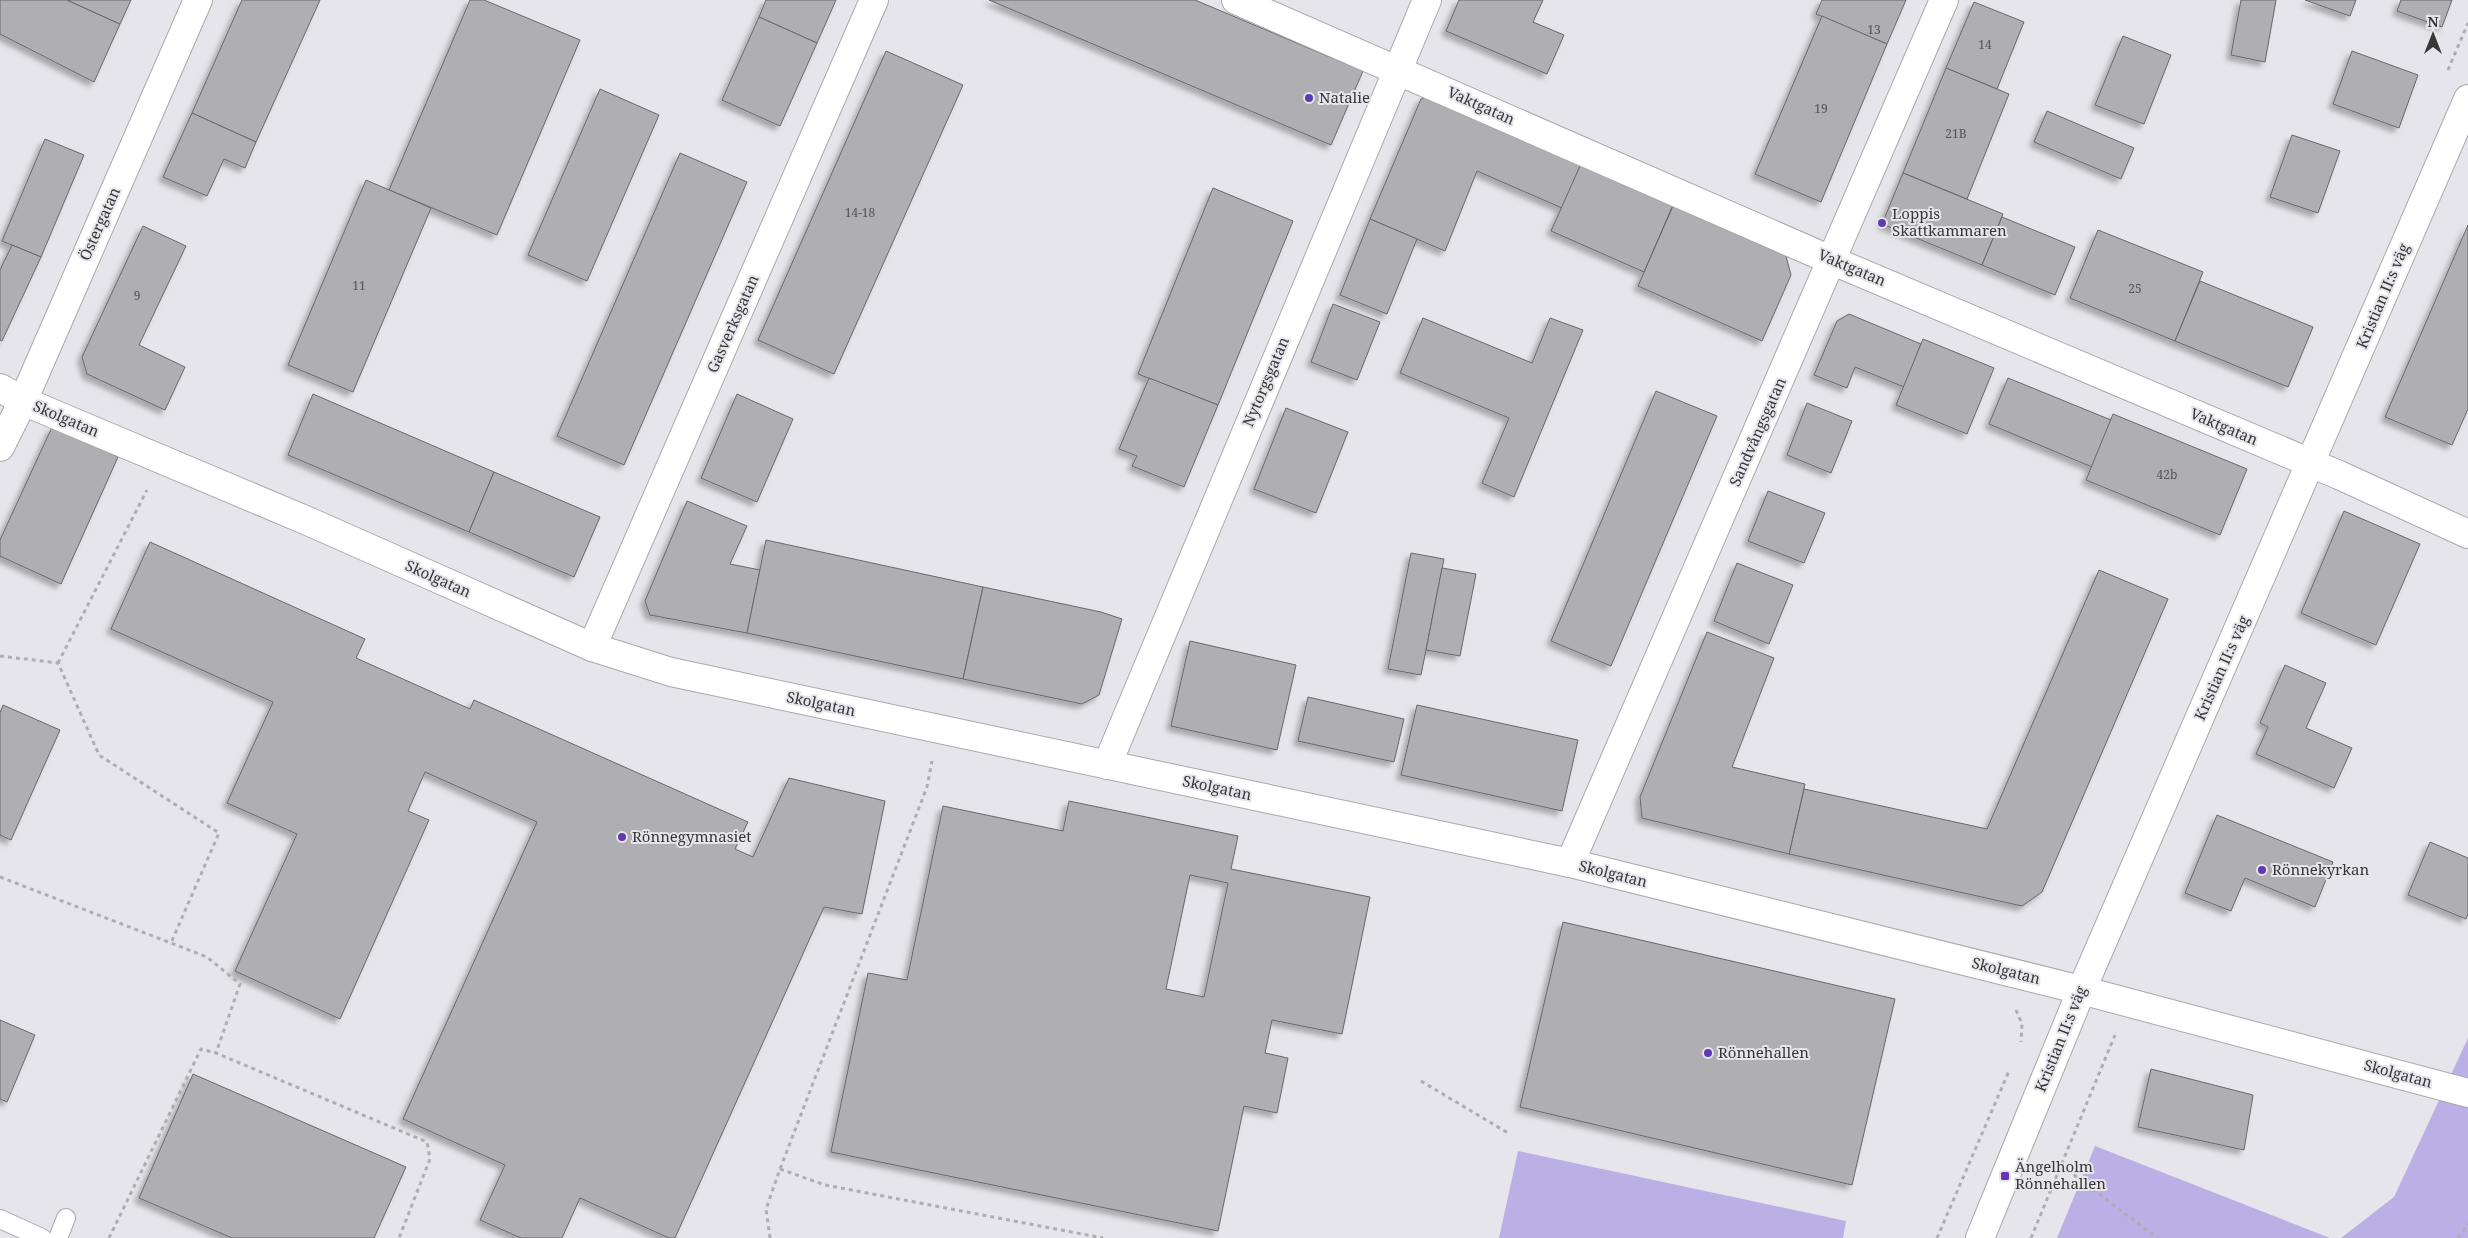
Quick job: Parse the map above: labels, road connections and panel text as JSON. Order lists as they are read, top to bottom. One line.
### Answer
{"streets":{"street":["Vaktgatan","Östergatan","Kristian II:s väg","Gasverksgatan","Nytorgsgatan","Skolgatan","Sandvångsgatan"]},"crossings":[["Vaktgatan","Kristian II:s väg"],["Vaktgatan","Nytorgsgatan"],["Vaktgatan","Sandvångsgatan"],["Östergatan","Skolgatan"],["Kristian II:s väg","Skolgatan"],["Gasverksgatan","Skolgatan"],["Nytorgsgatan","Skolgatan"],["Skolgatan","Sandvångsgatan"]],"places":{"other":["Natalie","Loppis Skattkammaren","Rönnegymnasiet","Rönnekyrkan","Rönnehallen"],"transit":["Ängelholm Rönnehallen"]},"house_numbers":["13","14","19","21B","14-18","11","25","9","42b"],"north":"top"}
